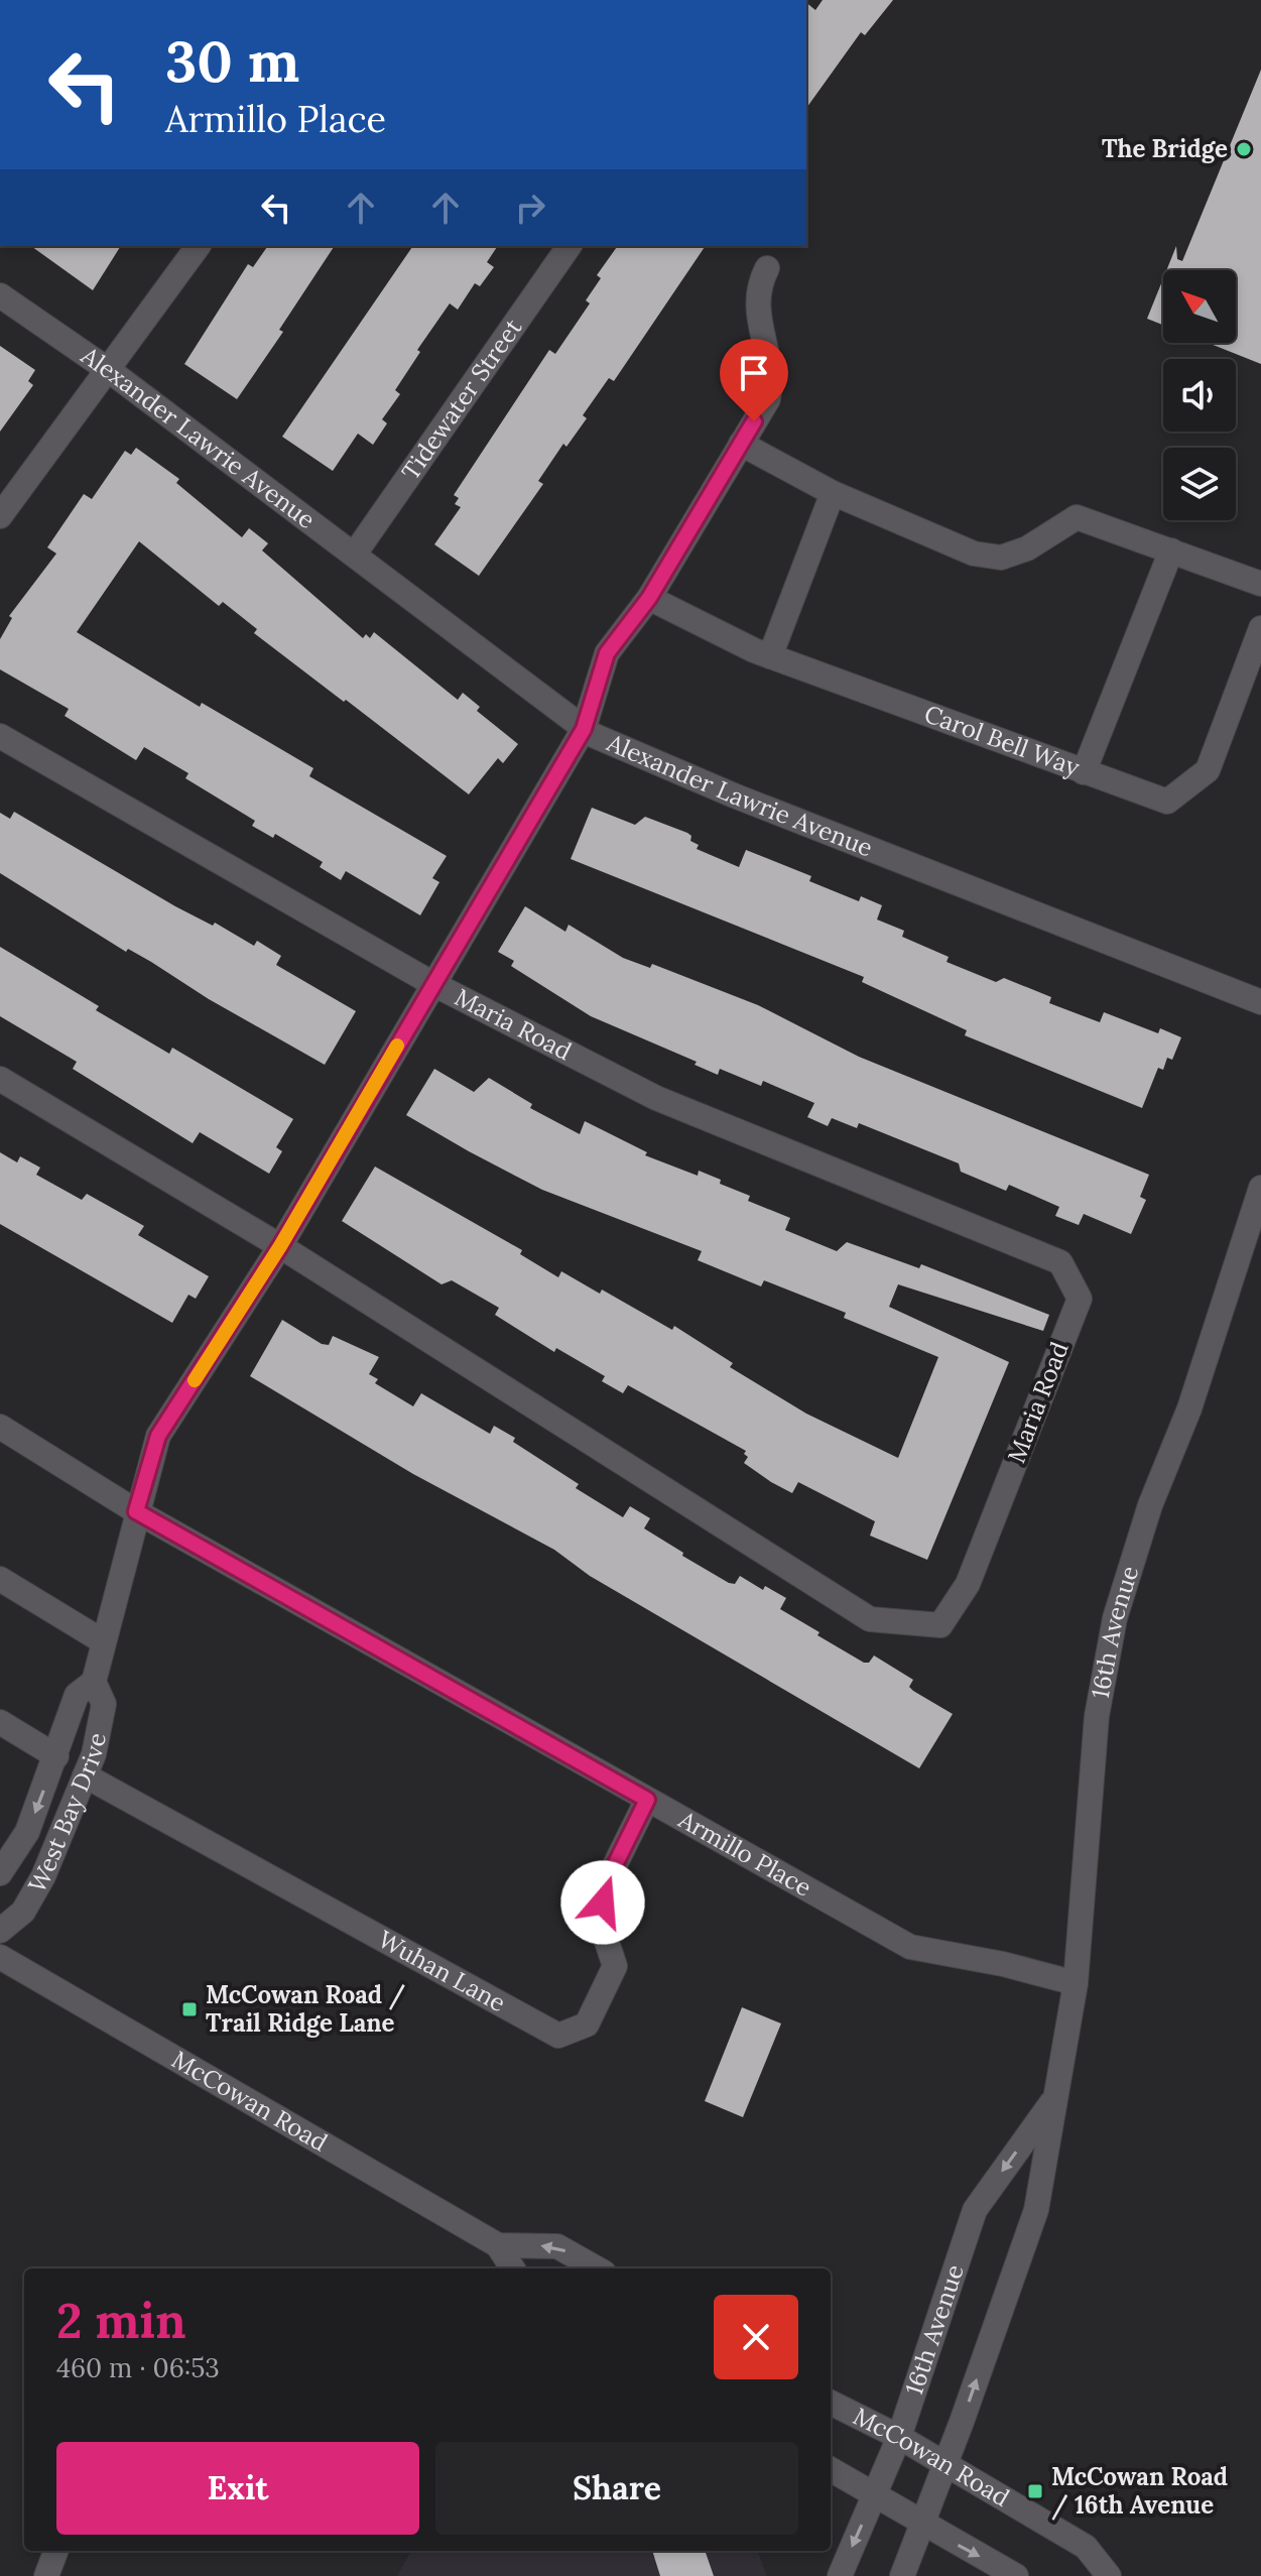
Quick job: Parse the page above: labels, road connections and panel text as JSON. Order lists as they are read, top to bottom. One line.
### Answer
{"streets":{"street":["Tidewater Street","Alexander Lawrie Avenue","Carol Bell Way","Maria Road","16th Avenue","West Bay Drive","Armillo Place","Wuhan Lane","McCowan Road"]},"crossings":[["Tidewater Street","Alexander Lawrie Avenue"],["Alexander Lawrie Avenue","West Bay Drive"],["Carol Bell Way","West Bay Drive"],["Maria Road","West Bay Drive"],["16th Avenue","Armillo Place"],["16th Avenue","McCowan Road"],["West Bay Drive","Armillo Place"],["West Bay Drive","Wuhan Lane"],["Armillo Place","Wuhan Lane"]],"places":{"other":["The Bridge"],"transit":["McCowan Road / Trail Ridge Lane","McCowan Road / 16th Avenue"]},"north":"top left","page":{"turn":["30 m","Armillo Place"],"heading":["2 min","460 m · 06:53"],"buttons":["Exit","Share"]}}
